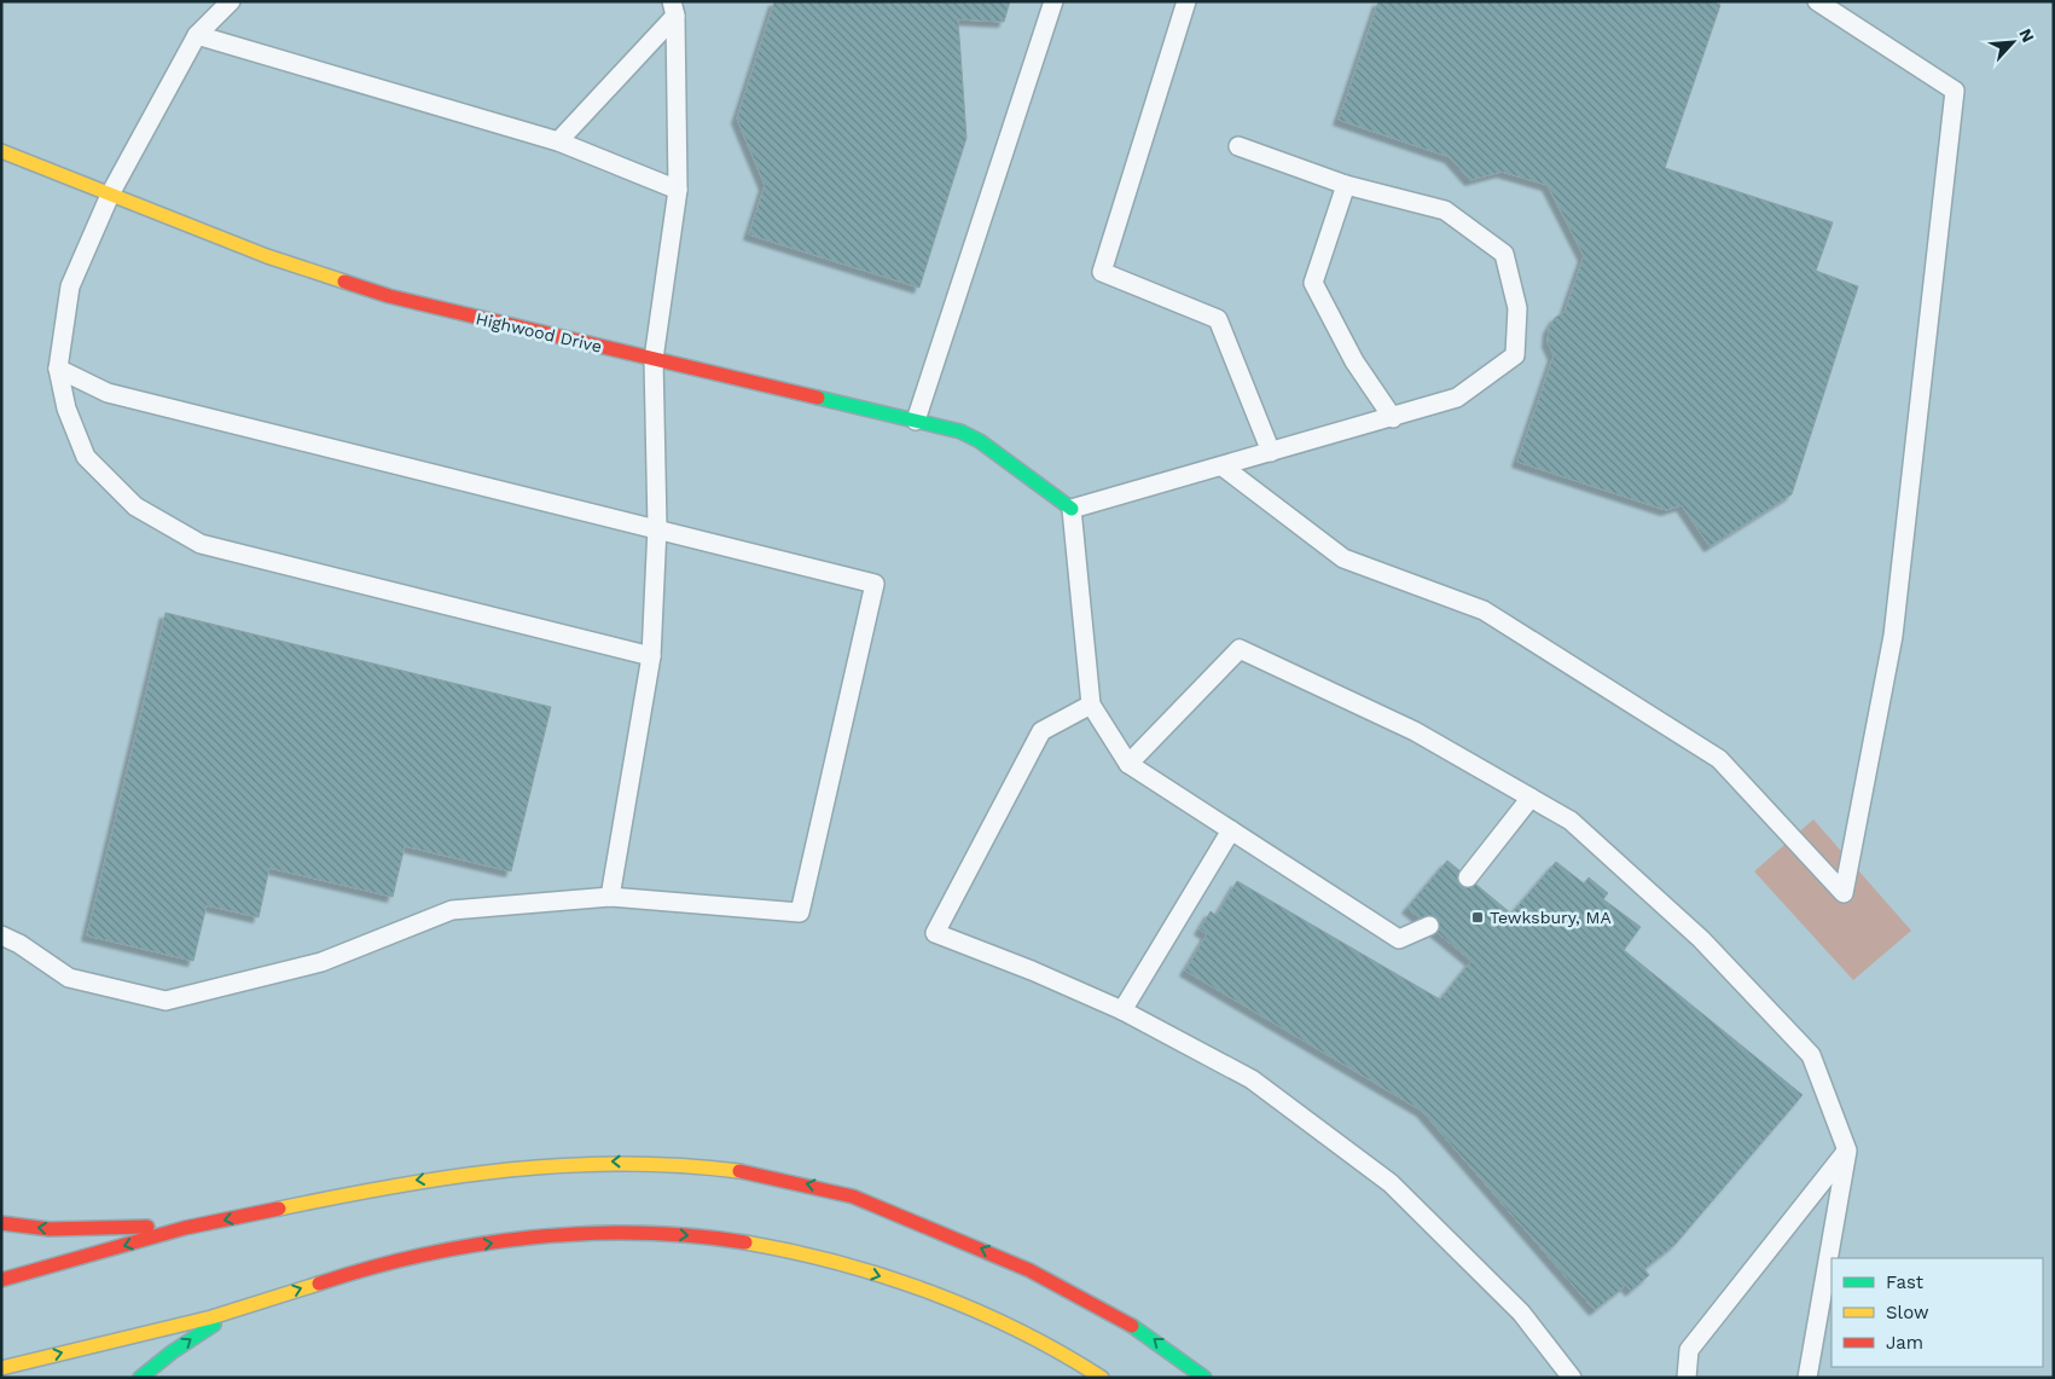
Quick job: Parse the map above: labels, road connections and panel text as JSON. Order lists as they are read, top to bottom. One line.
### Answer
{"streets":{"main road":["Highwood Drive"]},"places":{"transit":["Tewksbury, MA"]},"legend":["Fast","Slow","Jam"],"north":"top right"}
